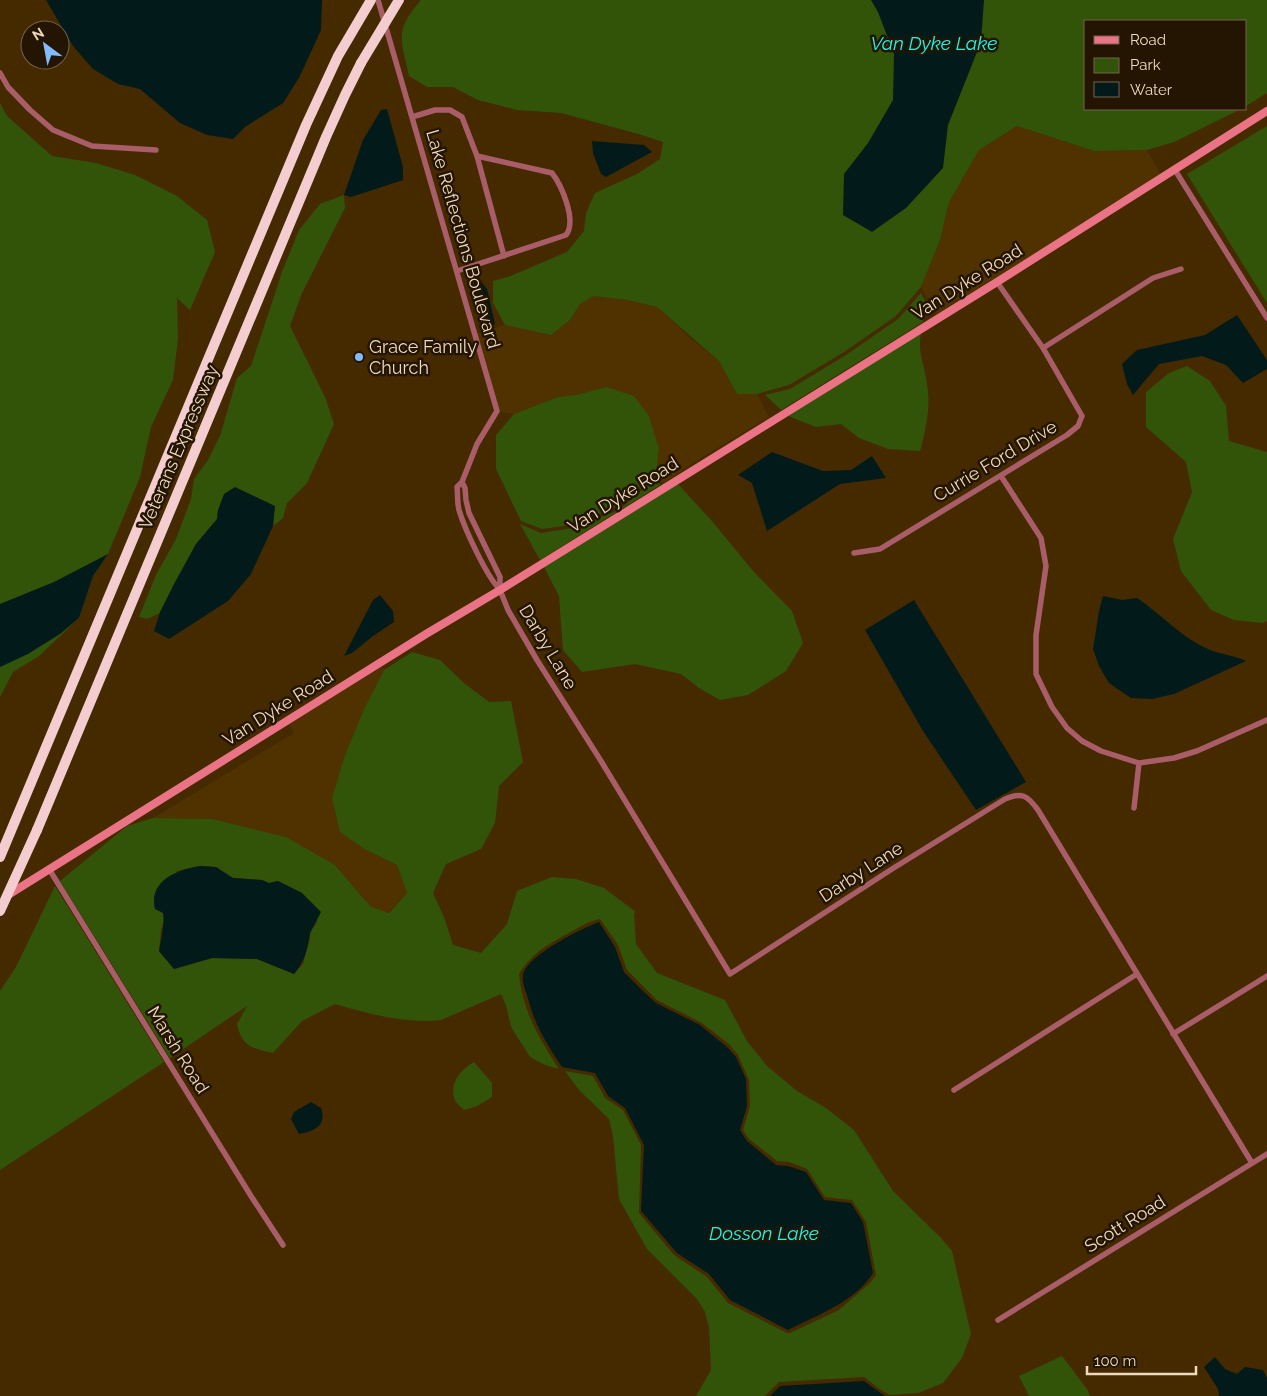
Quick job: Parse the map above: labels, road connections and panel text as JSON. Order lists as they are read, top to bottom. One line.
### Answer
{"streets":{"highway":["Veterans Expressway"],"main road":["Van Dyke Road"],"street":["Lake Reflections Boulevard","Currie Ford Drive","Darby Lane","Marsh Road","Scott Road"]},"crossings":[["Lake Reflections Boulevard","Van Dyke Road"],["Lake Reflections Boulevard","Darby Lane"],["Van Dyke Road","Currie Ford Drive"],["Van Dyke Road","Darby Lane"],["Van Dyke Road","Marsh Road"],["Darby Lane","Scott Road"]],"water":["Van Dyke Lake","Dosson Lake"],"places":["Grace Family Church"],"legend":["Road","Park","Water"],"scale_bar":"100 m","north":"top left"}
